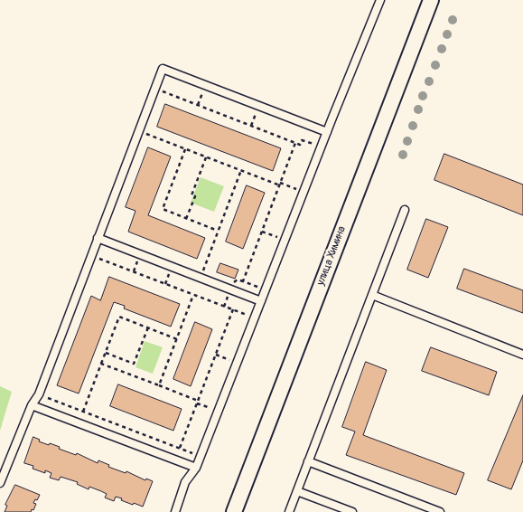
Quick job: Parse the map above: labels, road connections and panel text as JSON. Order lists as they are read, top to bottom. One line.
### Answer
{"streets":{"street":["улица Химина"]}}
